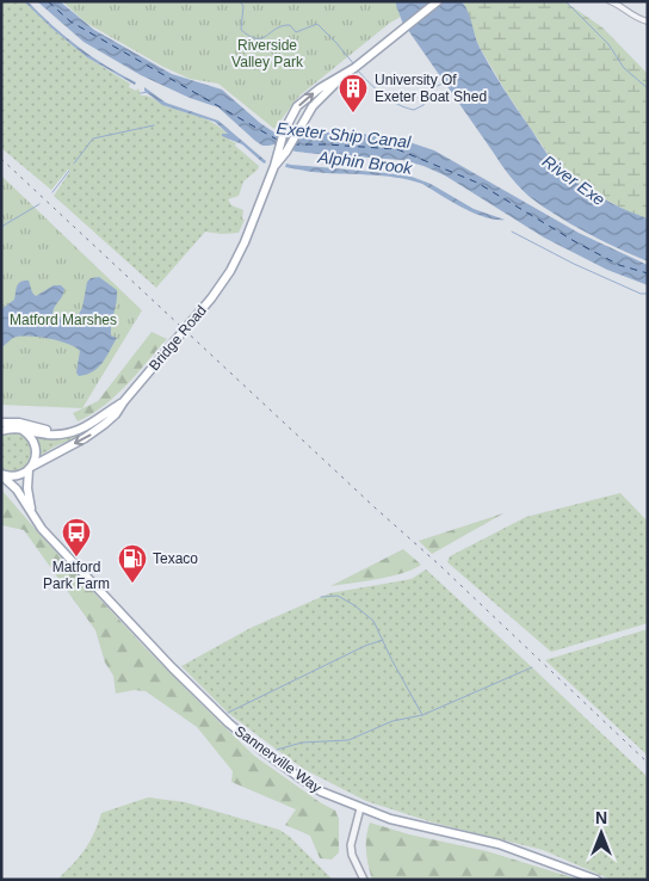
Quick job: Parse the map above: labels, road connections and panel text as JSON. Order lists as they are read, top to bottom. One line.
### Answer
{"streets":{"main road":["Bridge Road","Sannerville Way"]},"crossings":[["Bridge Road","Sannerville Way"]],"water":["Exeter Ship Canal","Alphin Brook","River Exe"],"parks":["Riverside Valley Park","Matford Marshes"],"places":{"building":["University Of Exeter Boat Shed"],"bus stop":["Matford Park Farm"],"fuel station":["Texaco"]},"north":"top"}
